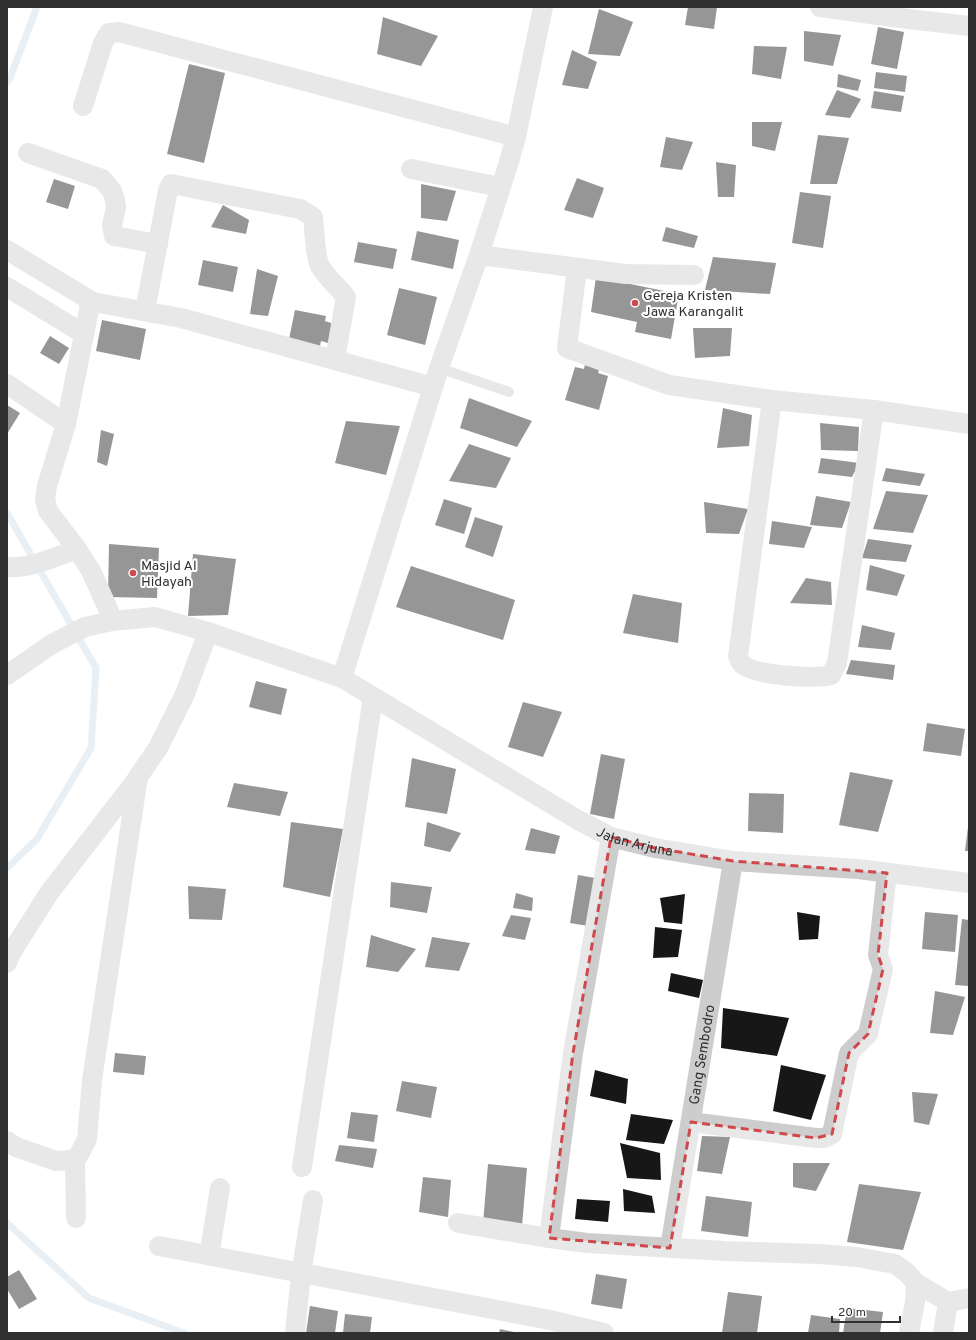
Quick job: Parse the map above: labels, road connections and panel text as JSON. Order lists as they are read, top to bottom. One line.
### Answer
{"streets":{"street":["Jalan Arjuna","Gang Sembodro"]},"crossings":[["Jalan Arjuna","Gang Sembodro"]],"places":["Gereja Kristen Jawa Karangalit","Masjid Al Hidayah"],"scale_bar":"20 m"}
